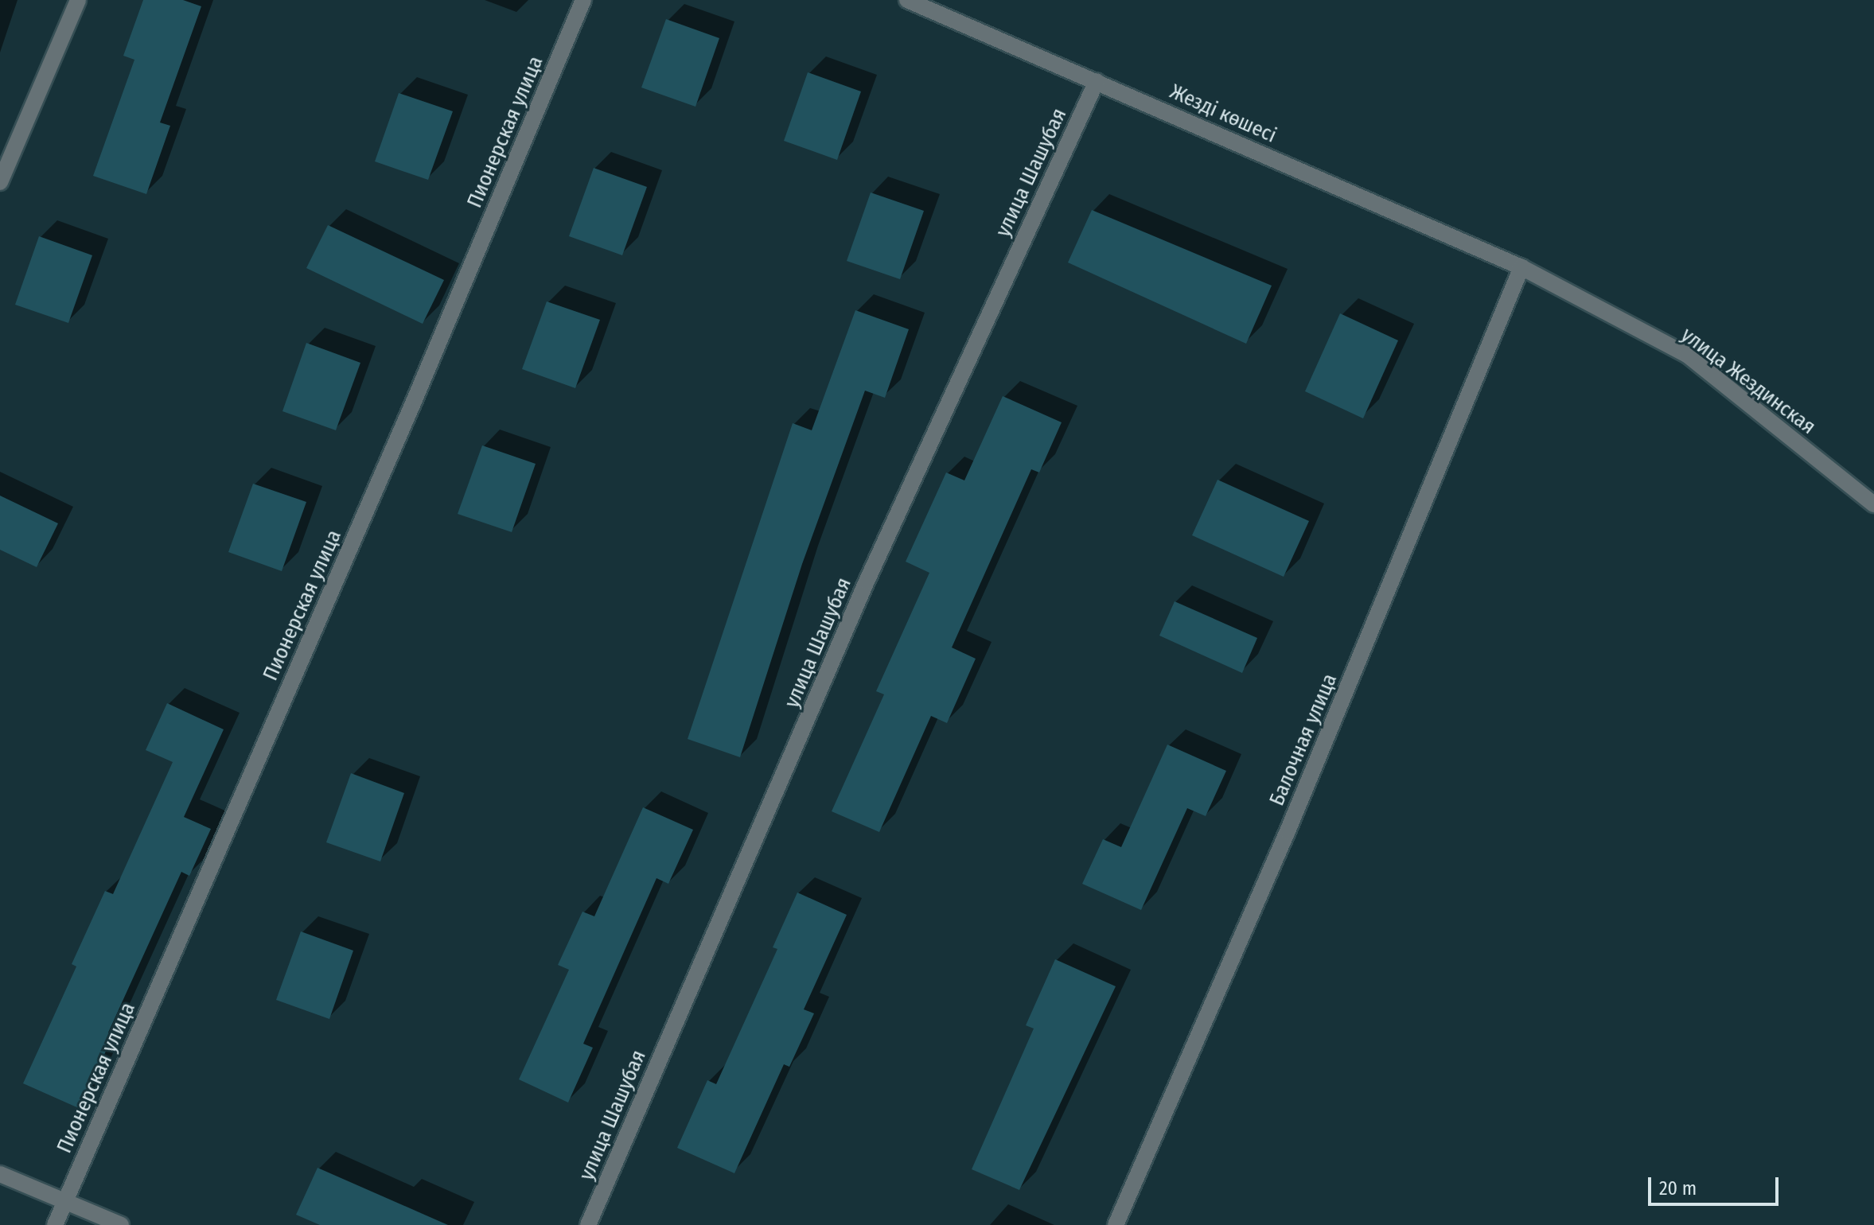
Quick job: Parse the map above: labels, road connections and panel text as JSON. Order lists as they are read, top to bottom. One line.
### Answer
{"streets":{"street":["Жезді көшесі","Пионерская улица","улица Шашубая","улица Жездинская","Балочная улица"]},"crossings":[["Жезді көшесі","улица Шашубая"],["Жезді көшесі","улица Жездинская"],["Жезді көшесі","Балочная улица"],["улица Жездинская","Балочная улица"]],"scale_bar":"20 m"}
